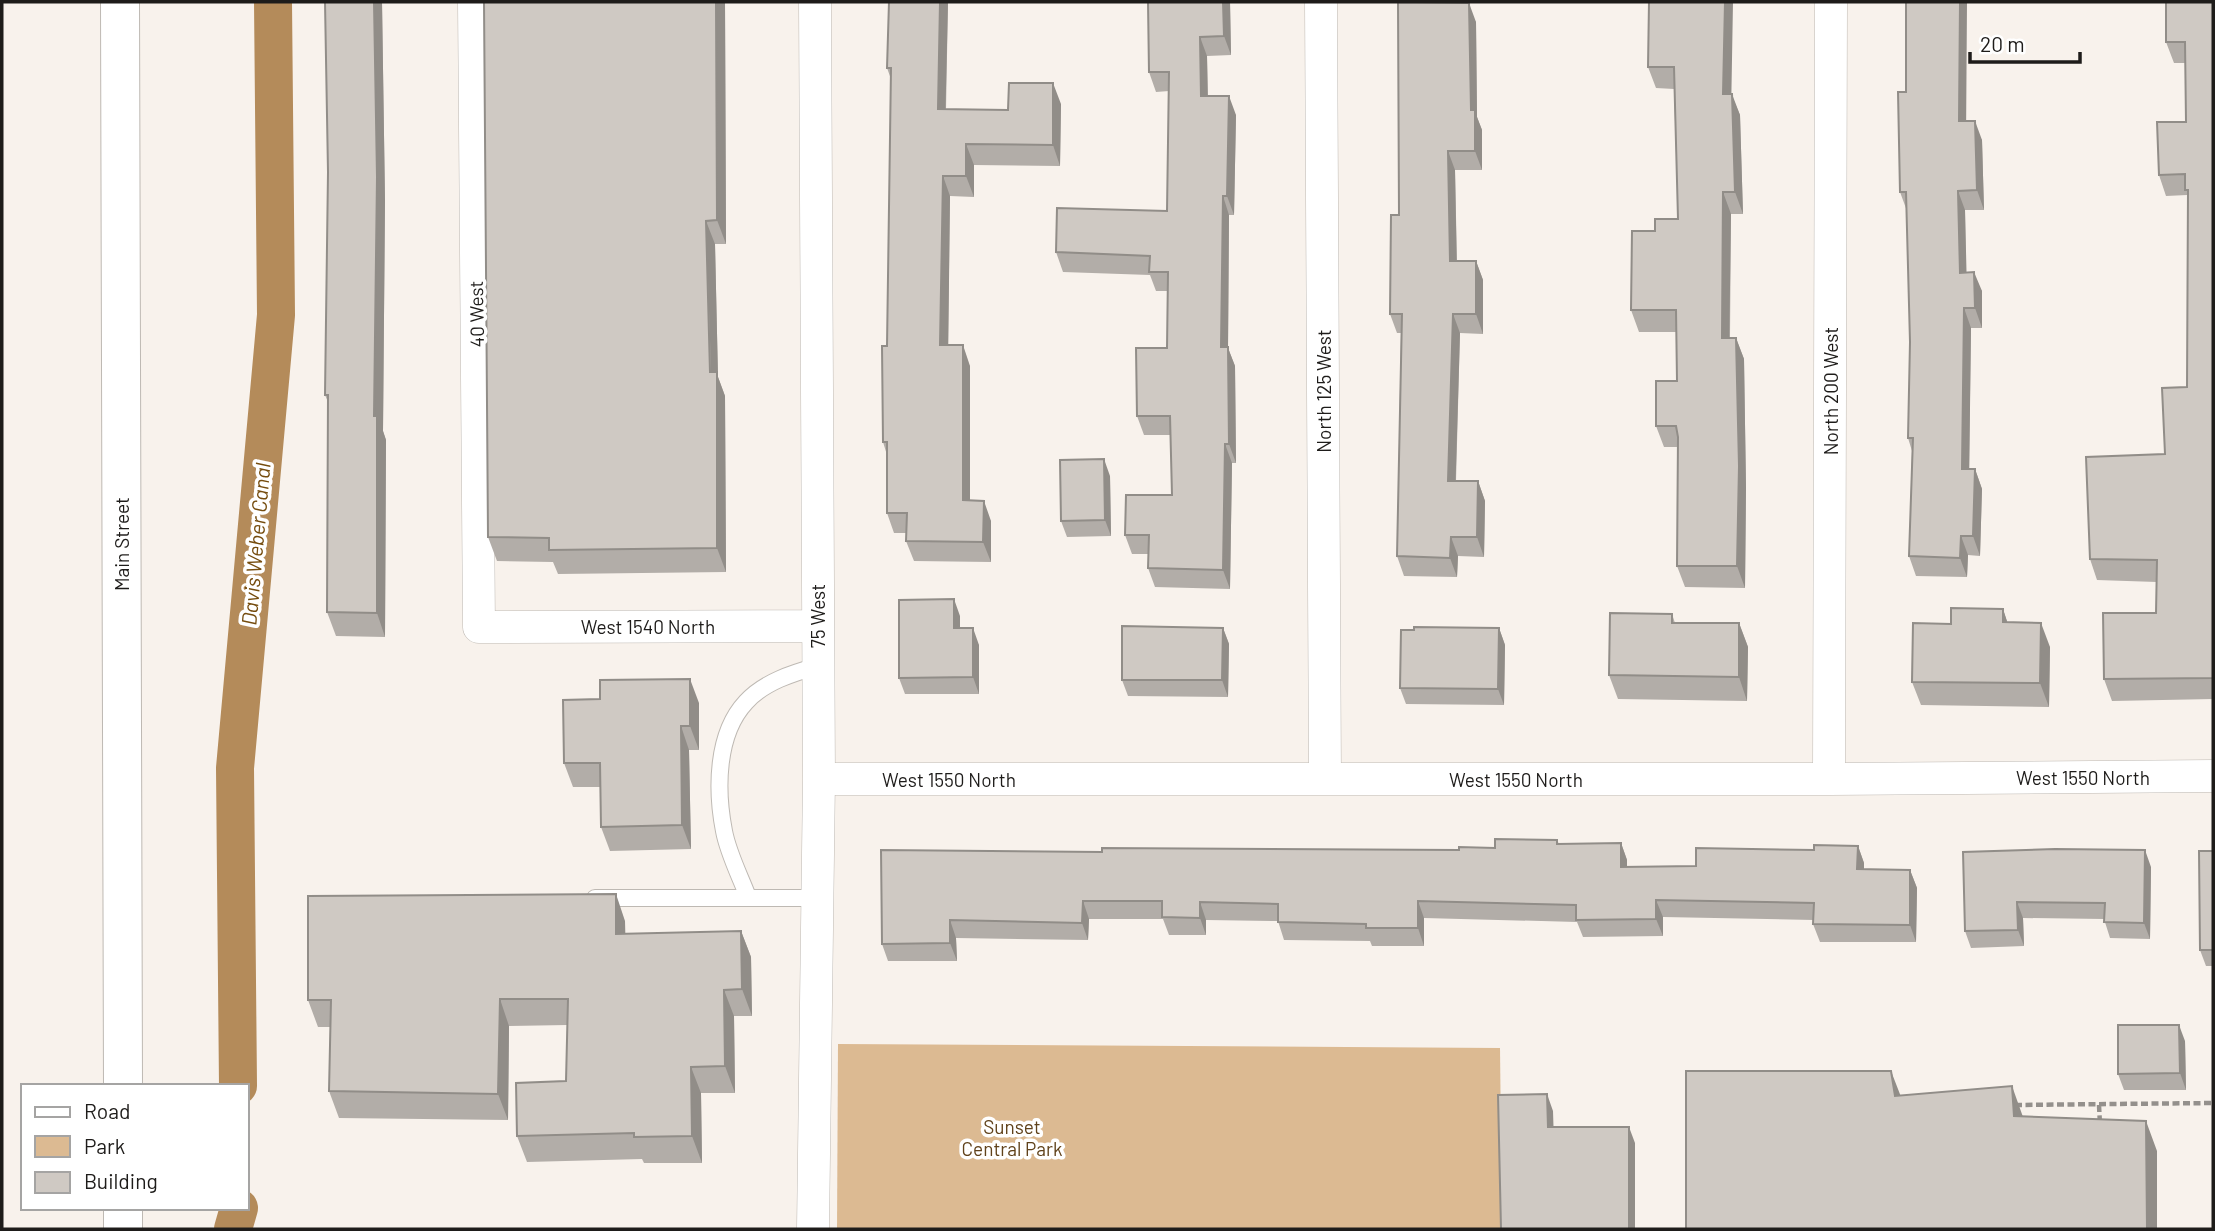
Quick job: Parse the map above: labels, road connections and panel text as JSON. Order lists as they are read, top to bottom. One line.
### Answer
{"streets":{"main road":["Main Street"],"street":["40 West","North 125 West","North 200 West","75 West","West 1540 North","West 1550 North"]},"crossings":[["40 West","West 1540 North"],["North 125 West","West 1550 North"],["North 200 West","West 1550 North"],["75 West","West 1540 North"],["75 West","West 1550 North"]],"water":["Davis Weber Canal"],"parks":["Sunset Central Park"],"legend":["Road","Park","Building"],"scale_bar":"20 m"}
